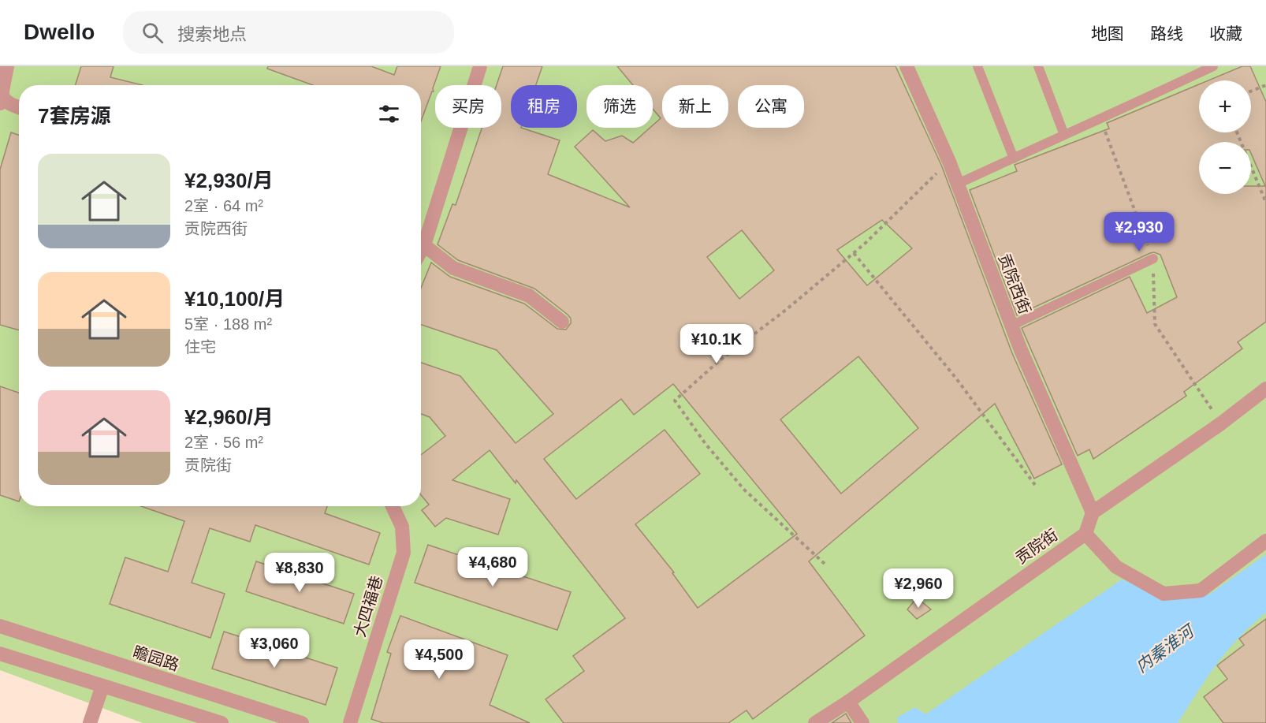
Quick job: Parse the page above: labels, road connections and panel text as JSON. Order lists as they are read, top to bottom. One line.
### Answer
{"streets":{"street":["贡院西街","贡院街","大四福巷","瞻园路"]},"water":["内秦淮河"],"page":{"header":"Dwello","search":"搜索地点","nav":["地图","路线","收藏"],"map_buttons":["+","−"],"chip":["买房","租房","筛选","新上","公寓"],"heading":"7套房源","list":[{"name":"¥2,930/月","note":"2室 · 64 m² · 贡院西街"},{"name":"¥10,100/月","note":"5室 · 188 m² · 住宅"},{"name":"¥2,960/月","note":"2室 · 56 m² · 贡院街"}],"price":["¥2,930","¥10.1K","¥4,680","¥8,830","¥2,960","¥3,060","¥4,500"]}}
